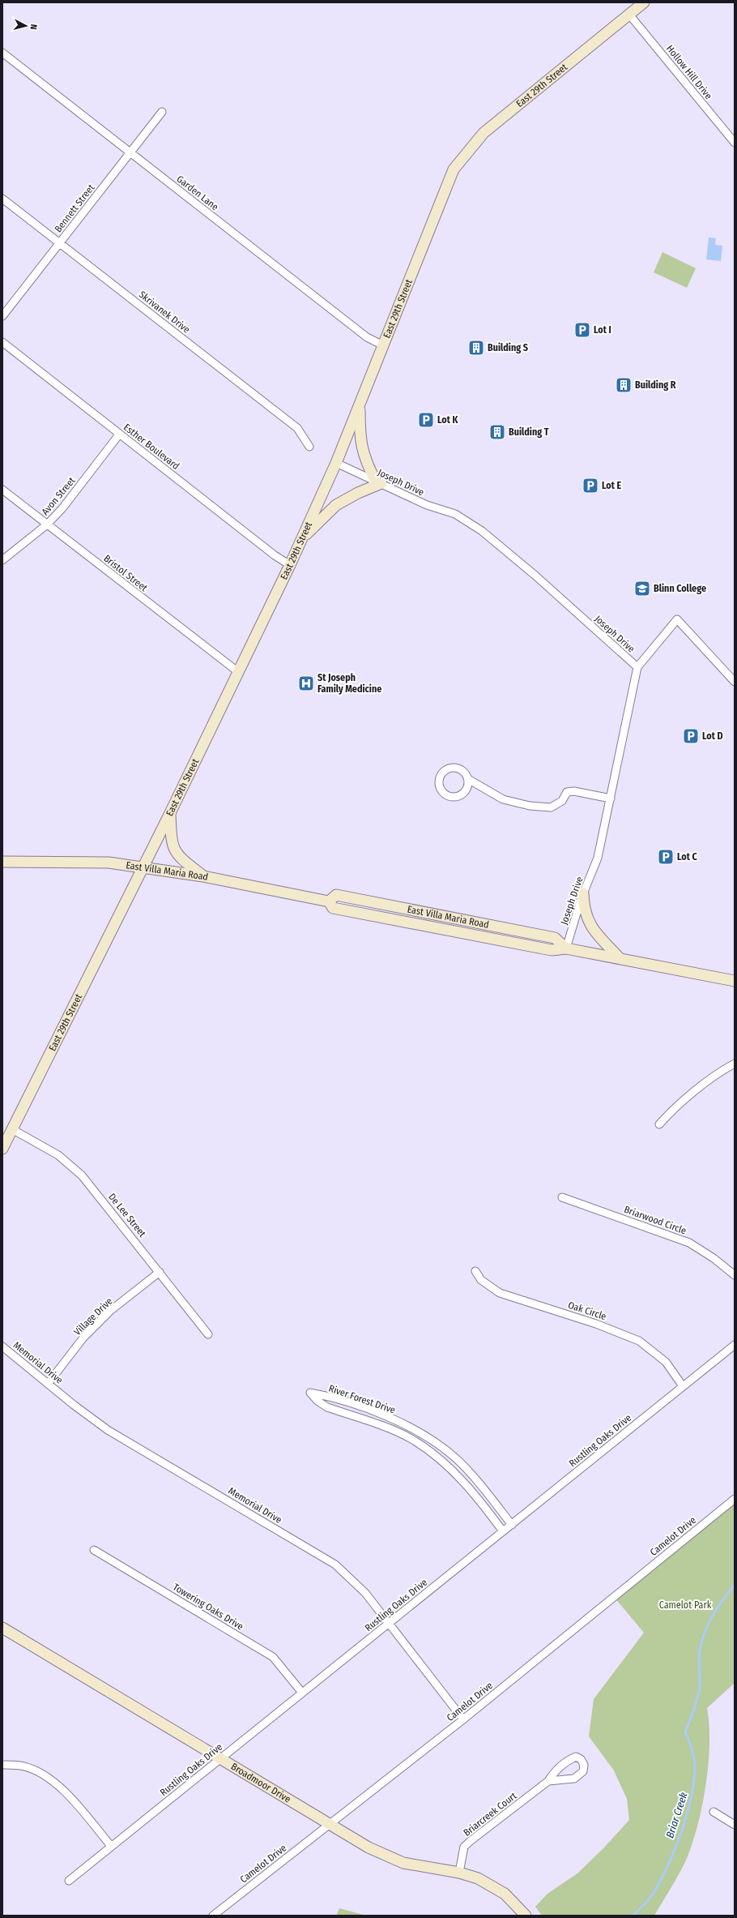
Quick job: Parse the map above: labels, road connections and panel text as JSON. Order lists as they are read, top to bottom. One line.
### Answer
{"streets":{"main road":["East 29th Street","East Villa Maria Road","Broadmoor Drive"],"street":["Hollow Hill Drive","Garden Lane","Bennett Street","Skrivanek Drive","Esther Boulevard","Joseph Drive","Avon Street","Bristol Street","De Lee Street","Briarwood Circle","Oak Circle","Village Drive","Memorial Drive","River Forest Drive","Rustling Oaks Drive","Camelot Drive","Towering Oaks Drive","Briarcreek Court"]},"crossings":[["Hollow Hill Drive","East 29th Street"],["East 29th Street","Garden Lane"],["East 29th Street","Esther Boulevard"],["East 29th Street","Joseph Drive"],["East 29th Street","Bristol Street"],["East 29th Street","East Villa Maria Road"],["East 29th Street","De Lee Street"],["Garden Lane","Bennett Street"],["Bennett Street","Skrivanek Drive"],["Esther Boulevard","Avon Street"],["Joseph Drive","East Villa Maria Road"],["Avon Street","Bristol Street"],["De Lee Street","Village Drive"],["Oak Circle","Rustling Oaks Drive"],["Village Drive","Memorial Drive"],["Memorial Drive","Rustling Oaks Drive"],["Memorial Drive","Camelot Drive"],["River Forest Drive","Rustling Oaks Drive"],["Rustling Oaks Drive","Towering Oaks Drive"],["Rustling Oaks Drive","Broadmoor Drive"],["Camelot Drive","Broadmoor Drive"],["Broadmoor Drive","Briarcreek Court"]],"water":["Briar Creek"],"parks":["Camelot Park"],"places":{"parking":["Lot I","Lot K","Lot E","Lot D","Lot C"],"building":["Building S","Building R","Building T"],"school or university":["Blinn College"],"hospital":["St Joseph Family Medicine"]},"north":"right"}
